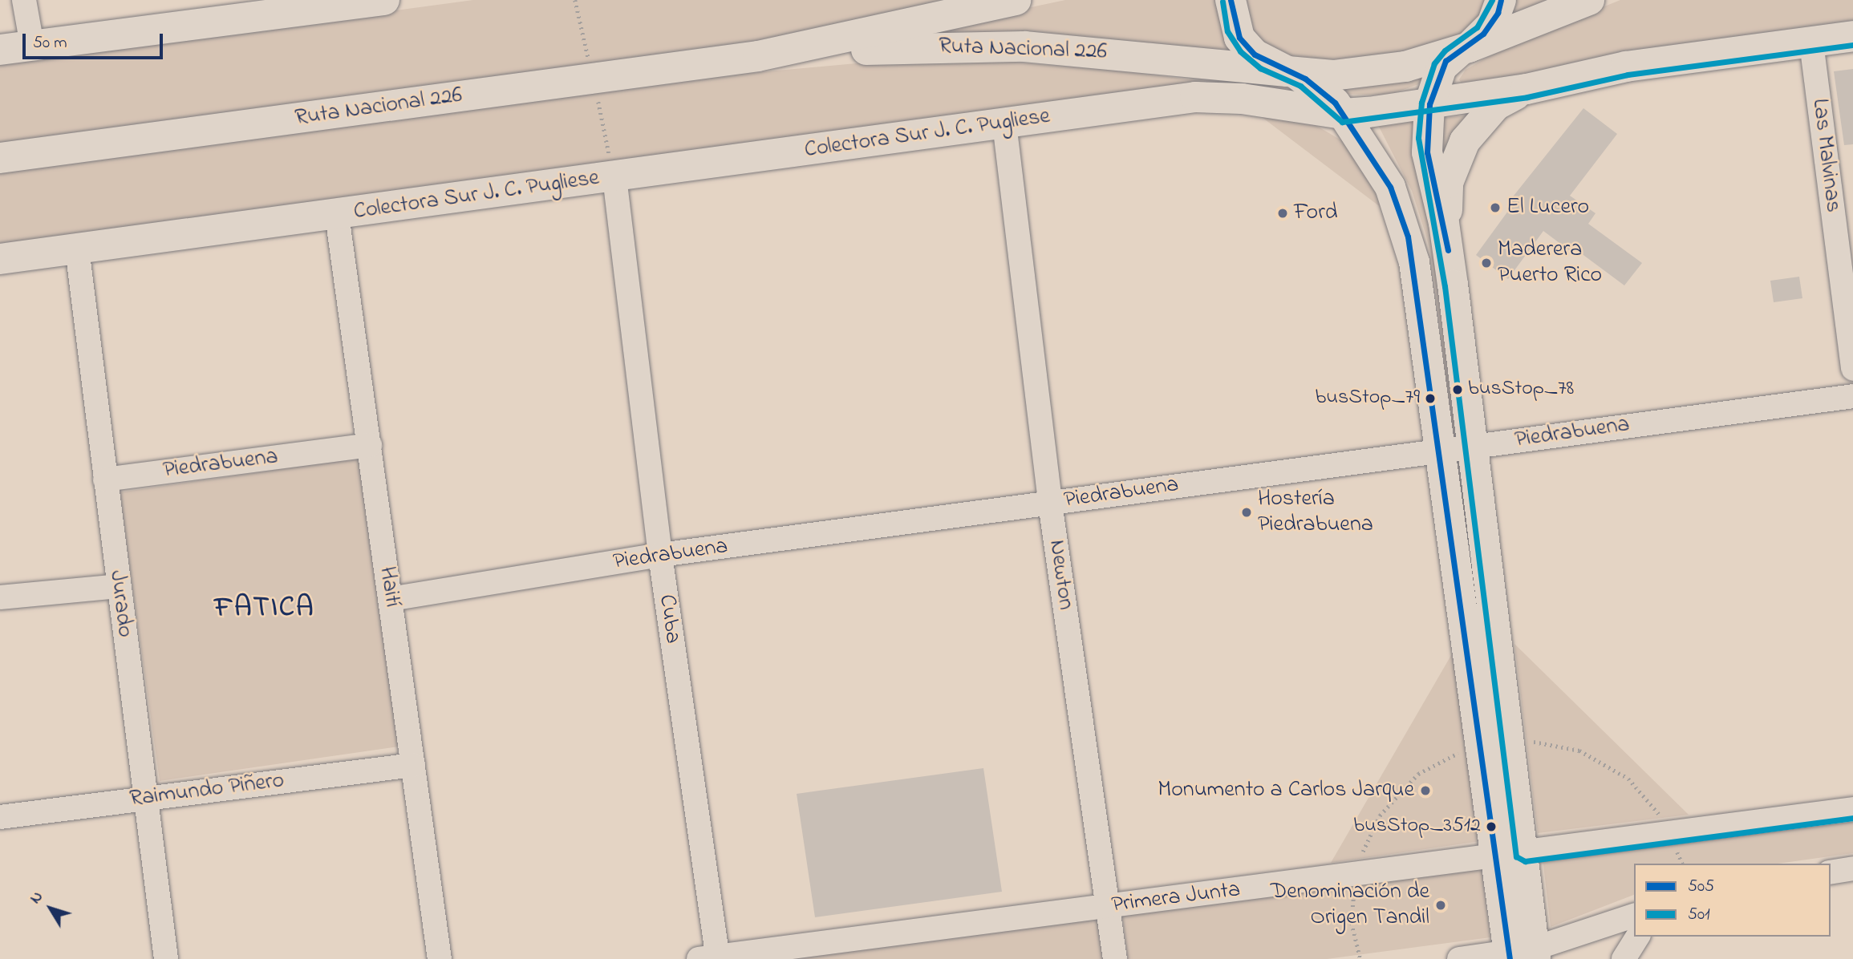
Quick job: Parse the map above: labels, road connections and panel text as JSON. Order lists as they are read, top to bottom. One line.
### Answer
{"streets":{"main road":["Ruta Nacional 226","Colectora Sur J. C. Pugliese"],"street":["Las Malvinas","Piedrabuena","Newton","Haití","Jurado","Cuba","Raimundo Piñero","Primera Junta"]},"crossings":[["Colectora Sur J. C. Pugliese","Las Malvinas"],["Colectora Sur J. C. Pugliese","Newton"],["Colectora Sur J. C. Pugliese","Haití"],["Colectora Sur J. C. Pugliese","Jurado"],["Colectora Sur J. C. Pugliese","Cuba"],["Piedrabuena","Newton"],["Piedrabuena","Haití"],["Piedrabuena","Jurado"],["Piedrabuena","Cuba"],["Newton","Primera Junta"],["Haití","Raimundo Piñero"],["Jurado","Raimundo Piñero"],["Cuba","Primera Junta"]],"districts":["FATICA"],"places":["El Lucero","Ford","Maderera Puerto Rico","busStop_78","busStop_79","Hostería Piedrabuena","Monumento a Carlos Jarque","busStop_3512","Denominación de Origen Tandil"],"lines":["transit line 505","transit line 501"],"legend":["505","501"],"scale_bar":"50 m","north":"top left"}
